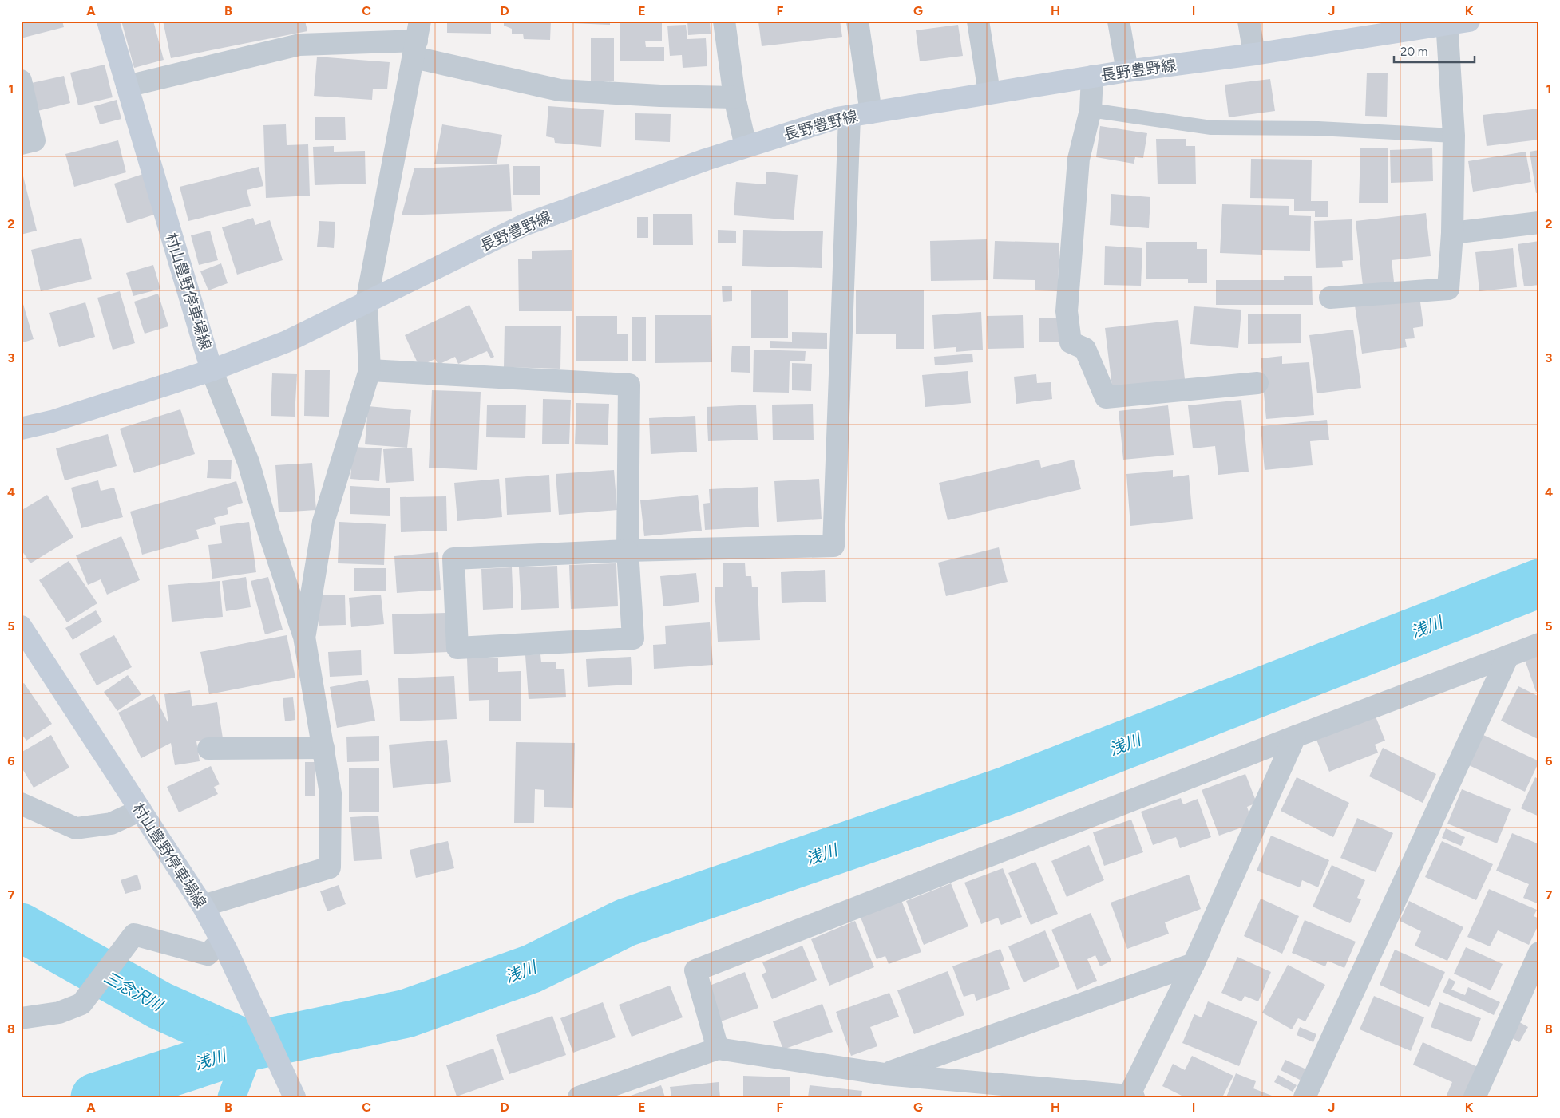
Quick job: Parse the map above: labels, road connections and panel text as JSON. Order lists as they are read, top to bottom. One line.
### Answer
{"streets":{"street":["長野豊野線","村山豊野停車場線"]},"crossings":[["長野豊野線","村山豊野停車場線"]],"water":["浅川","三念沢川"],"scale_bar":"20 m","grid":{"columns":["A","B","C","D","E","F","G","H","I","J","K"],"rows":["1","2","3","4","5","6","7","8"]}}
